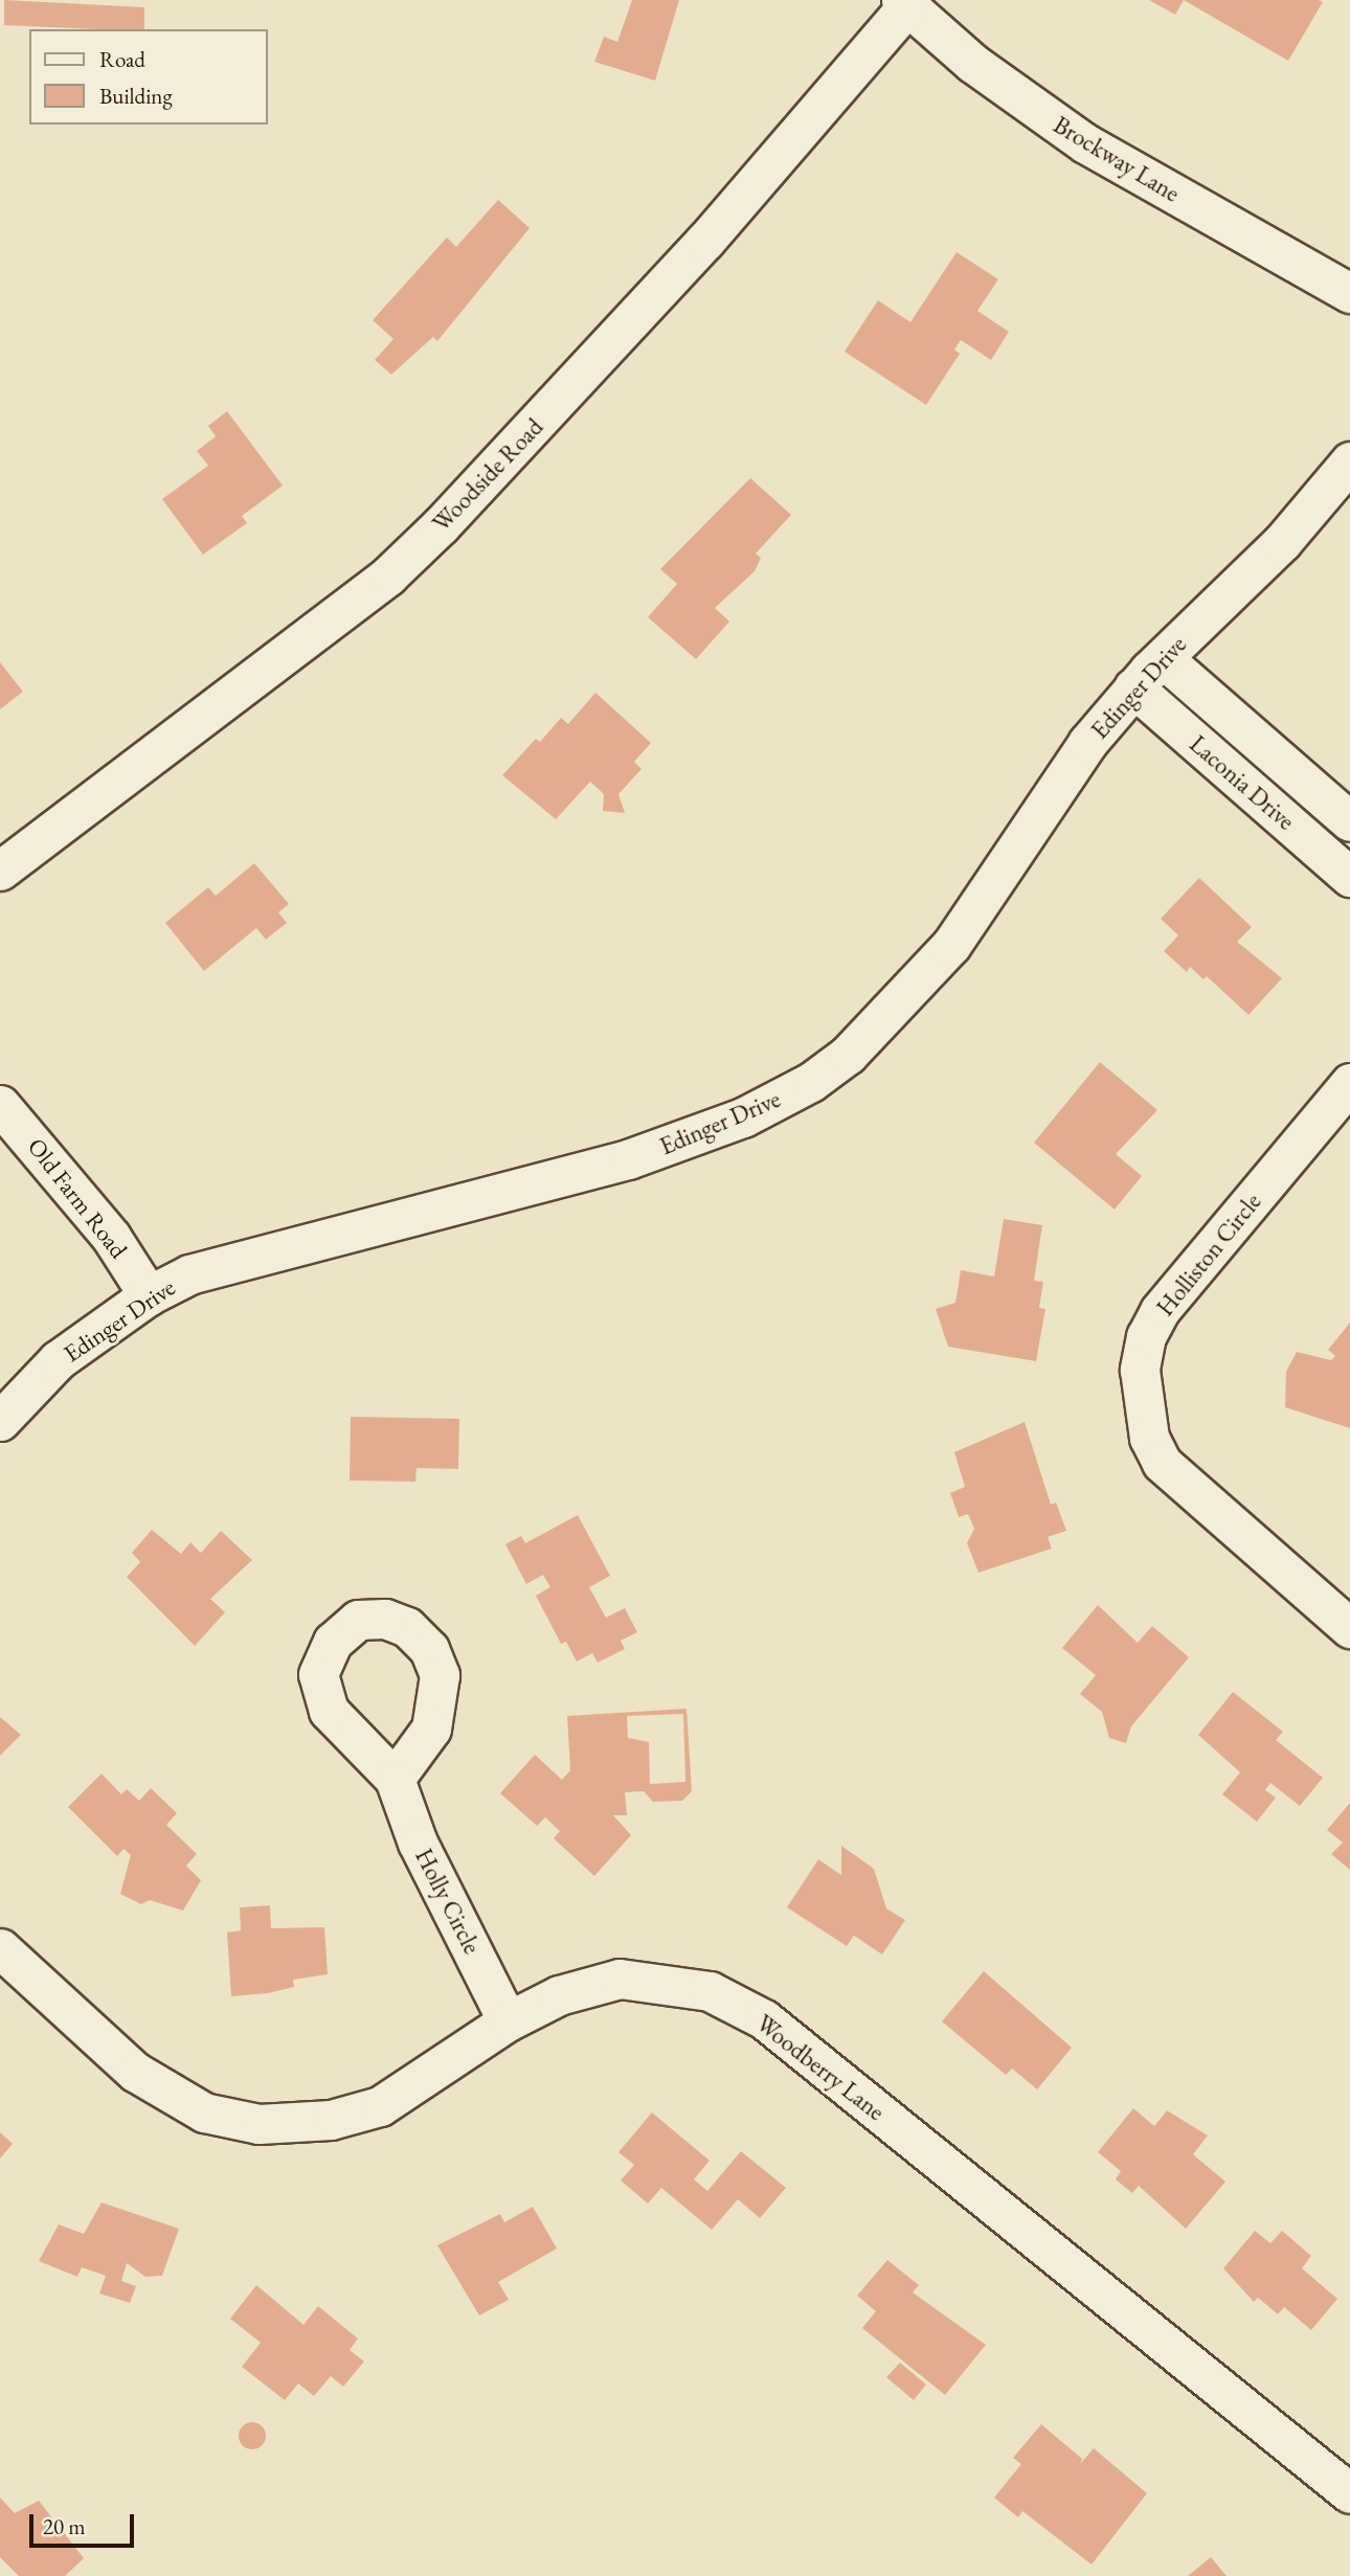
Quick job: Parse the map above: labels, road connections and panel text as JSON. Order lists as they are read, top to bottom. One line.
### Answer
{"streets":{"street":["Brockway Lane","Woodside Road","Edinger Drive","Laconia Drive","Old Farm Road","Holliston Circle","Holly Circle","Woodberry Lane"]},"crossings":[["Brockway Lane","Woodside Road"],["Edinger Drive","Laconia Drive"],["Edinger Drive","Old Farm Road"],["Holly Circle","Woodberry Lane"]],"legend":["Road","Building"],"scale_bar":"20 m"}
